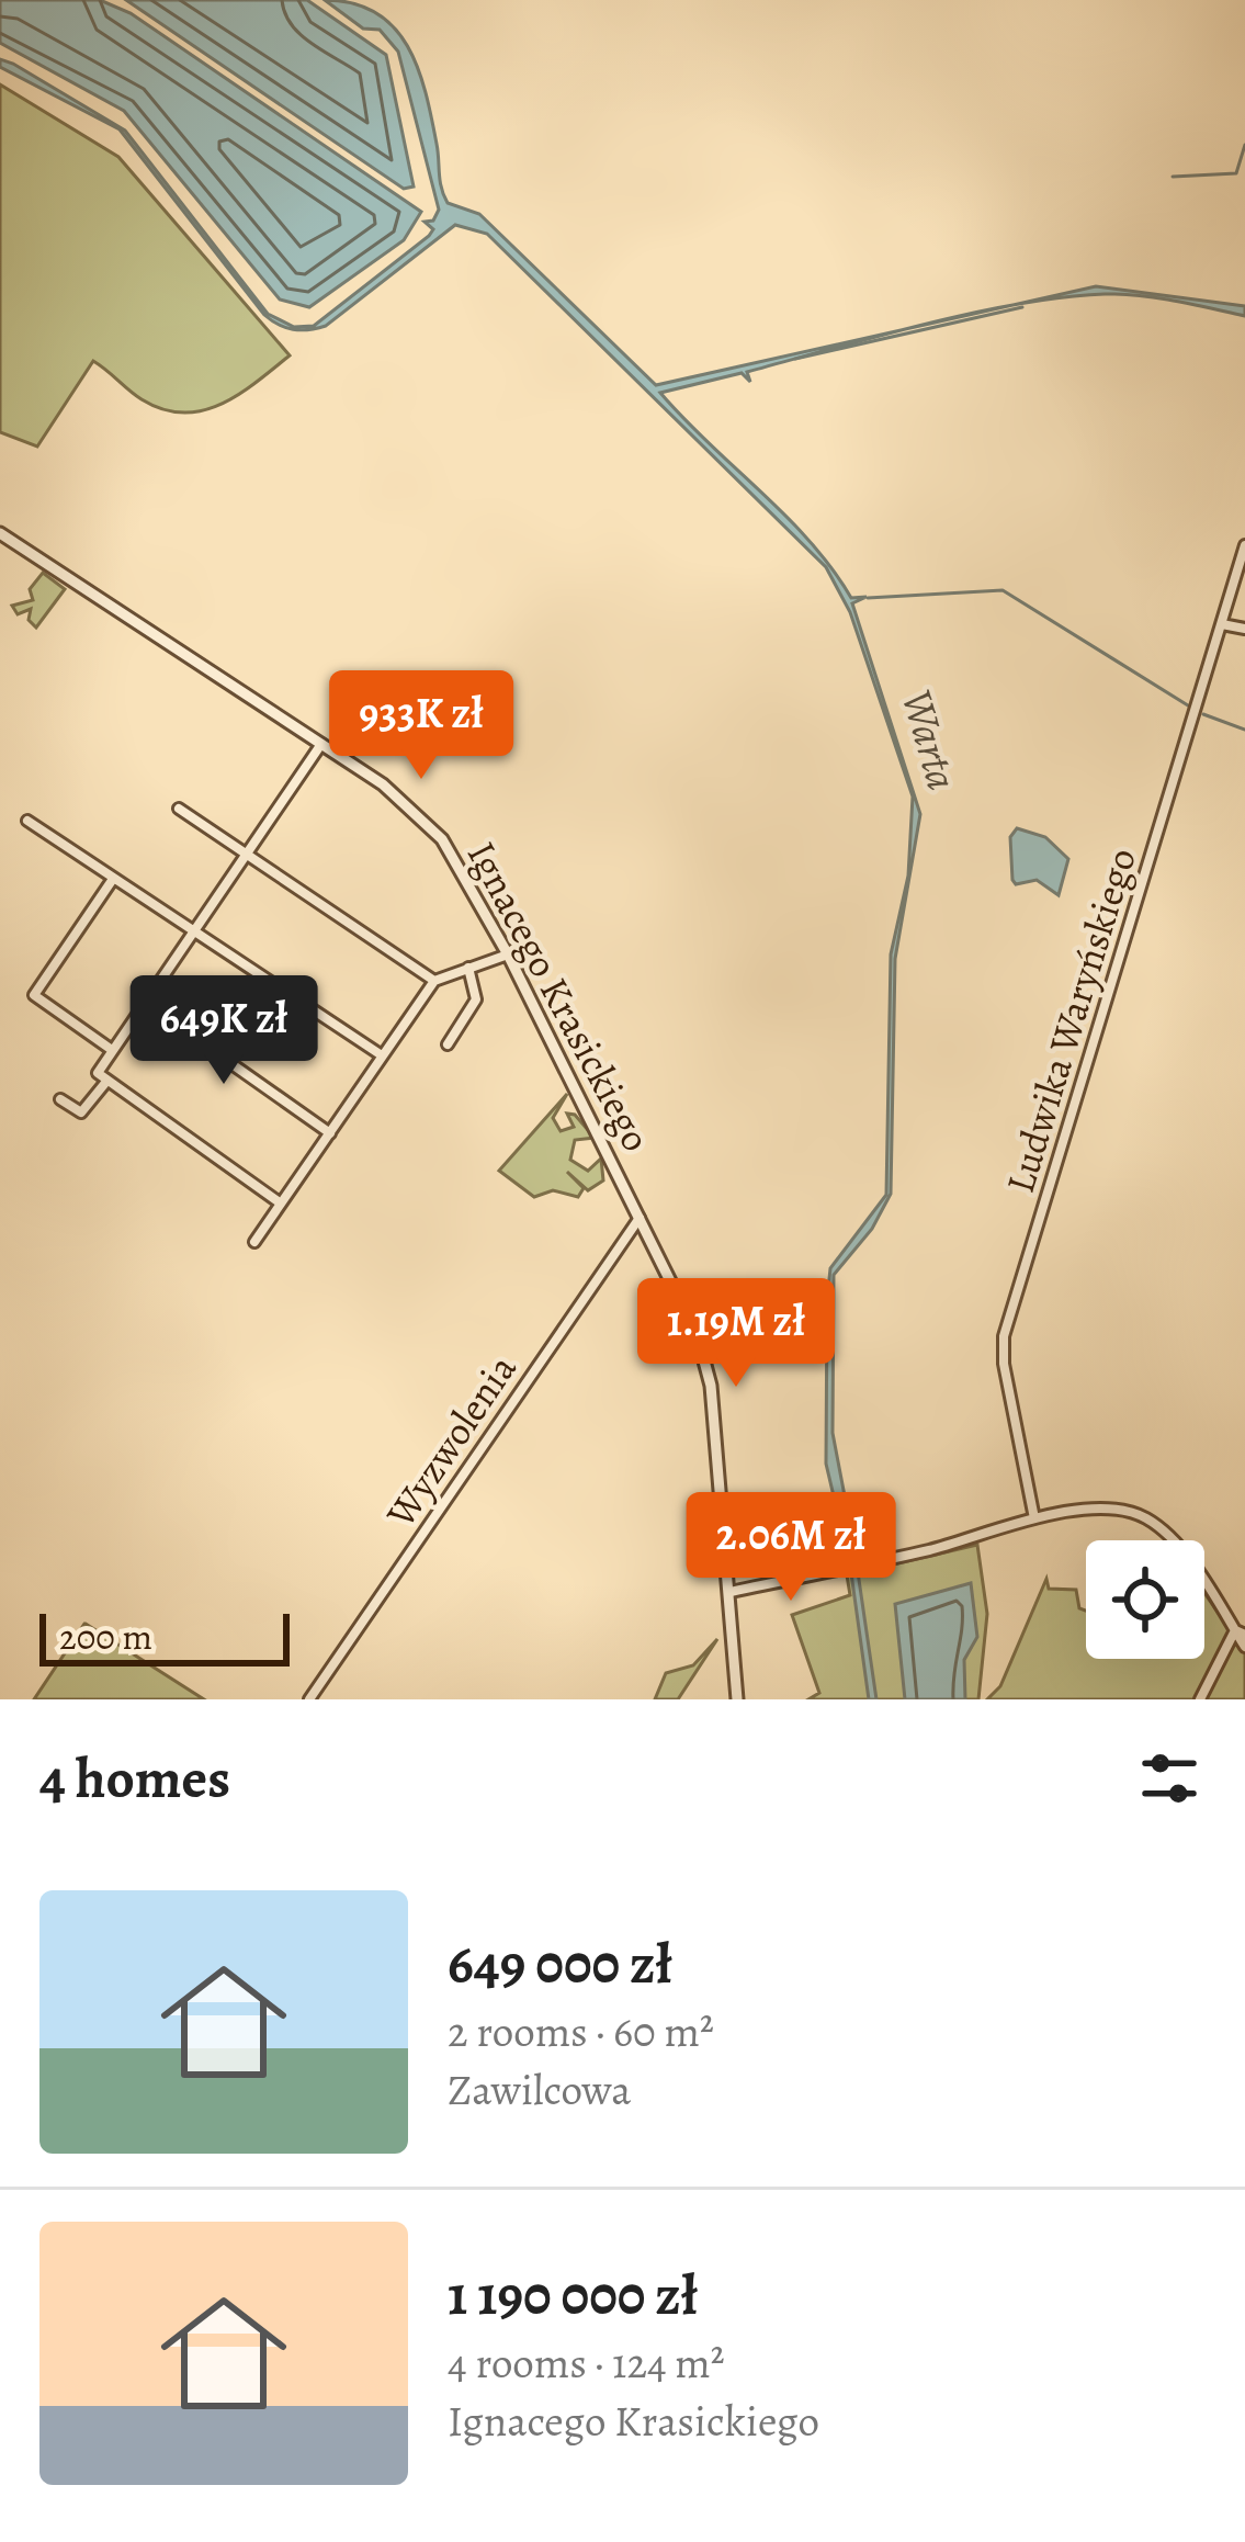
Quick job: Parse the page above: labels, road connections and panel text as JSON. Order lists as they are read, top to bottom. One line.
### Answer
{"streets":{"street":["Ignacego Krasickiego","Ludwika Waryńskiego","Wyzwolenia"]},"crossings":[["Ignacego Krasickiego","Wyzwolenia"]],"water":["Warta"],"scale_bar":"200 m","page":{"price":["933K zł","649K zł","1.19M zł","2.06M zł"],"scale":"200 m","heading":"4 homes","list":[{"name":"649 000 zł","note":"2 rooms · 60 m² · Zawilcowa"},{"name":"1 190 000 zł","note":"4 rooms · 124 m² · Ignacego Krasickiego"}]}}
